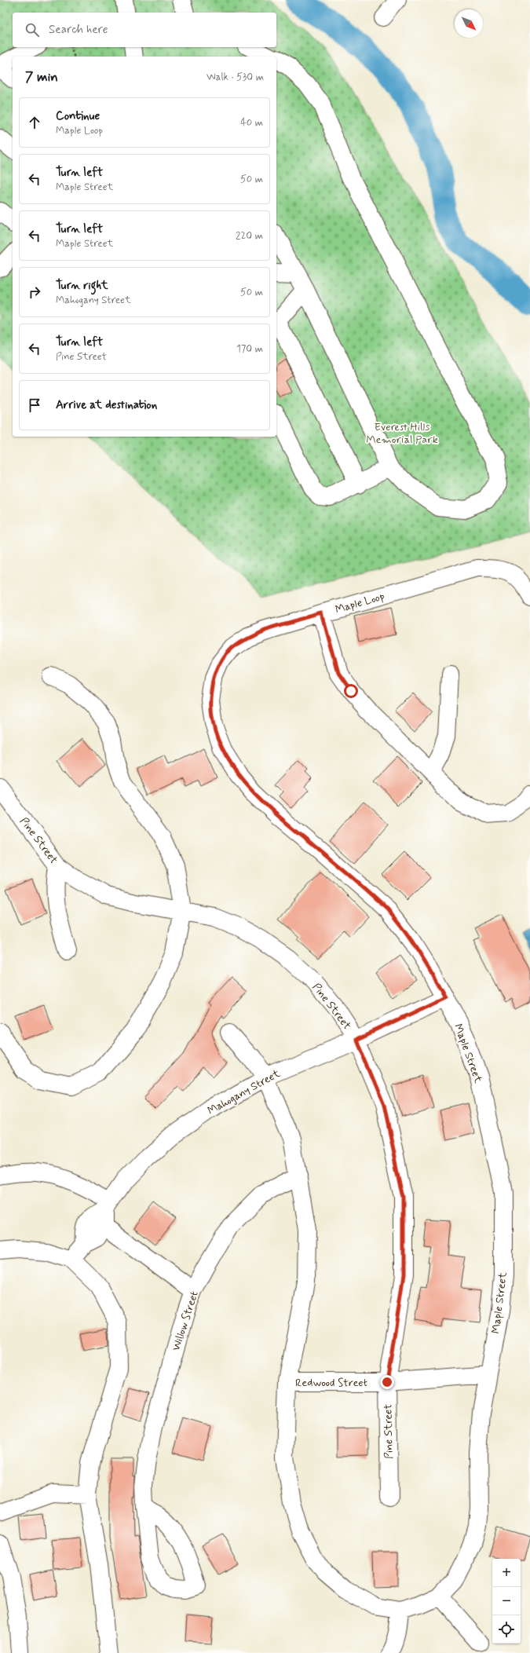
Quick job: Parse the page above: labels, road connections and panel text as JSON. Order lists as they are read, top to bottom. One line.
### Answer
{"streets":{"street":["Maple Loop","Pine Street","Maple Street","Mahogany Street","Willow Street","Redwood Street"]},"crossings":[["Maple Loop","Maple Street"],["Pine Street","Mahogany Street"],["Pine Street","Redwood Street"],["Maple Street","Mahogany Street"],["Maple Street","Redwood Street"]],"parks":["Everest Hills Memorial Park"],"north":"bottom right","page":{"search":"Search here","heading":["7 min","Walk · 530 m"],"list":[["Continue","Maple Loop","40 m"],["Turn left","Maple Street","50 m"],["Turn left","Maple Street","220 m"],["Turn right","Mahogany Street","50 m"],["Turn left","Pine Street","170 m"],"Arrive at destination"],"map_buttons":["+","−"]}}
